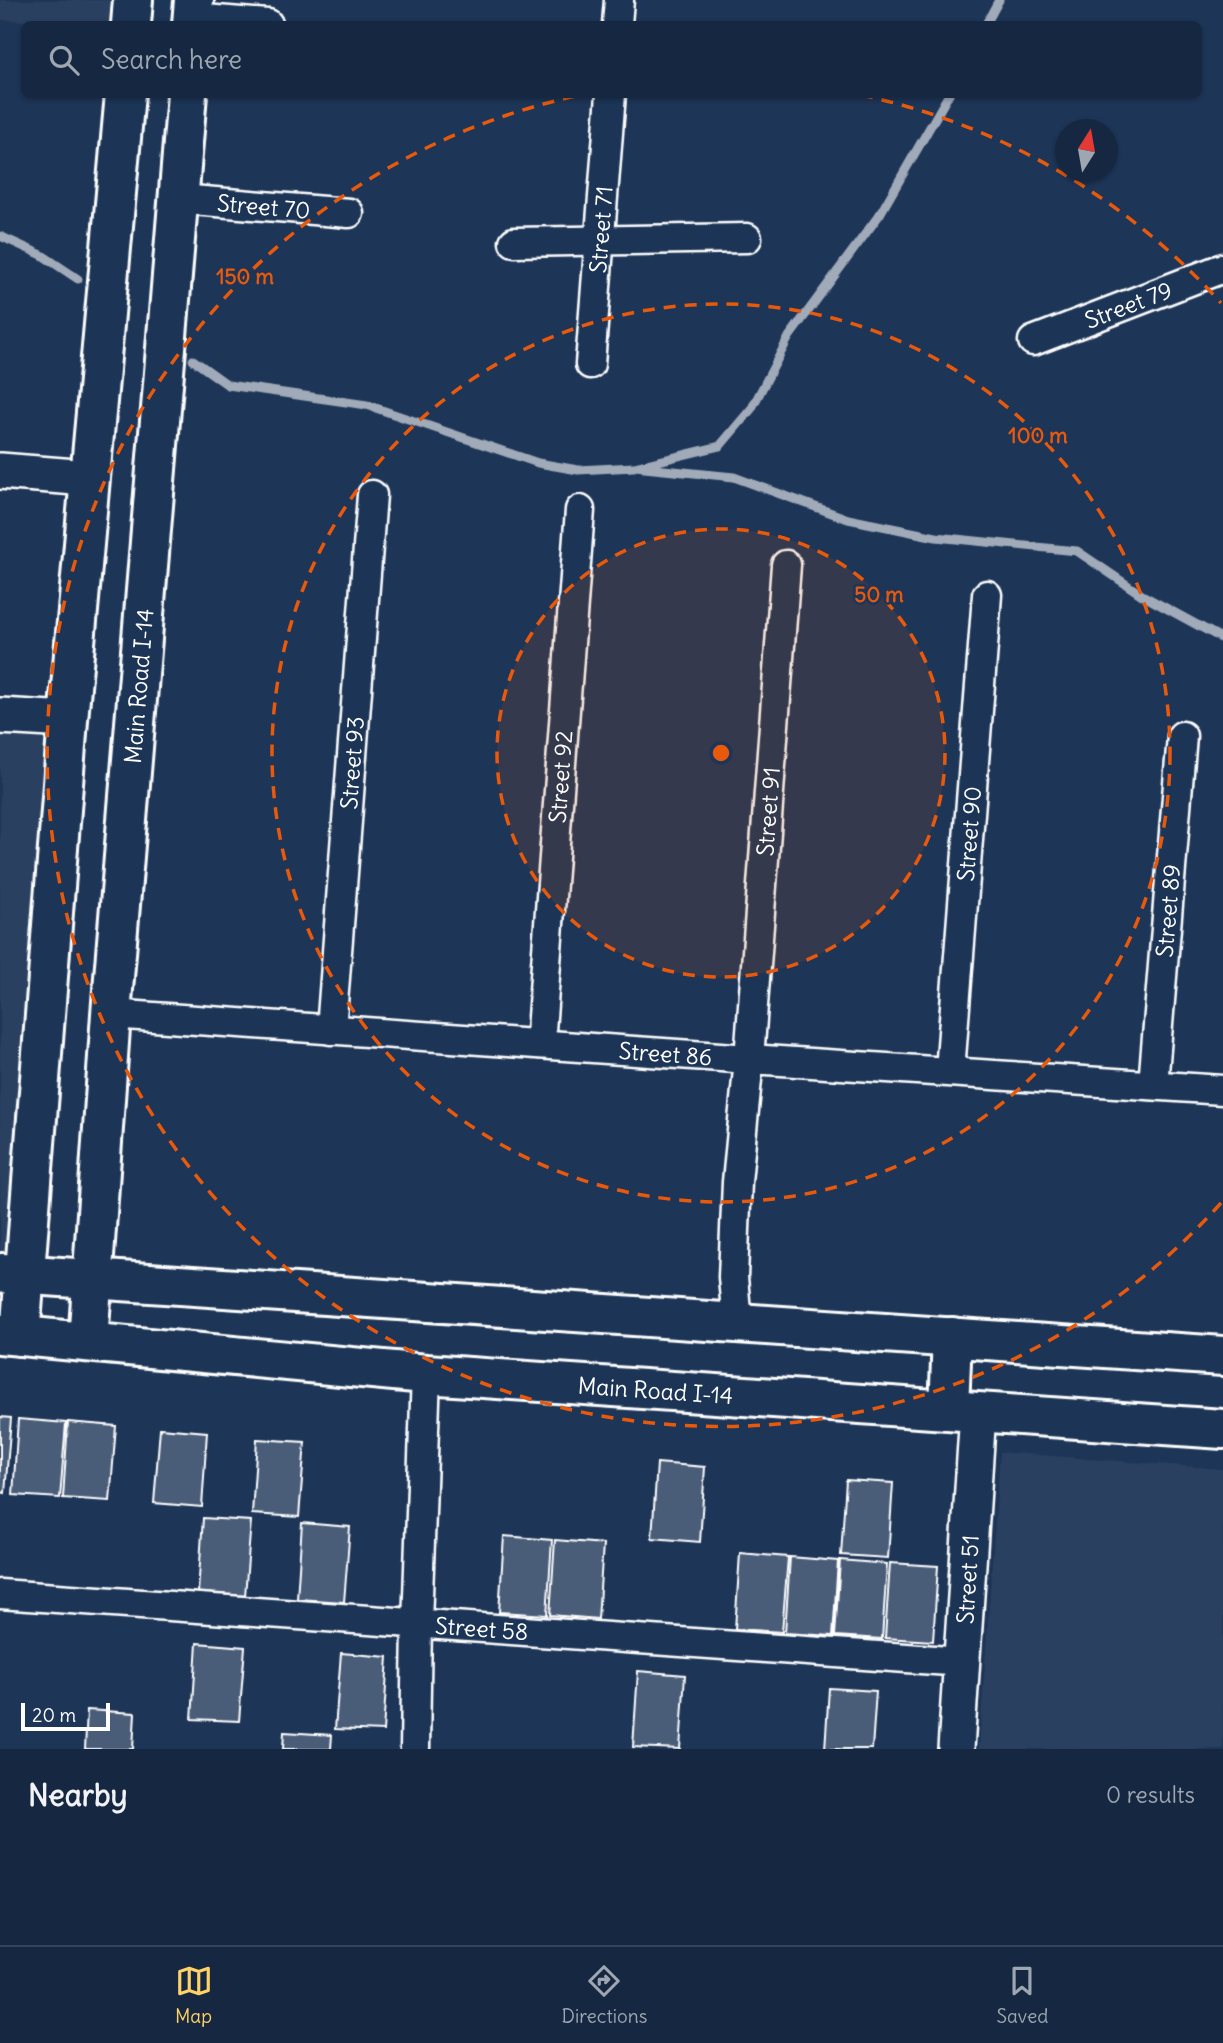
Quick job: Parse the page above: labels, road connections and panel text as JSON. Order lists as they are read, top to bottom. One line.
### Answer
{"streets":{"main road":["Main Road I-14"],"street":["Street 70","Street 71","Street 79","Street 93","Street 92","Street 91","Street 90","Street 89","Street 86","Street 51","Street 58"]},"crossings":[["Street 70","Main Road I-14"],["Main Road I-14","Street 86"],["Main Road I-14","Street 51"],["Street 93","Street 86"],["Street 92","Street 86"],["Street 91","Street 86"],["Street 90","Street 86"],["Street 89","Street 86"],["Street 51","Street 58"]],"scale_bar":"20 m","north":"top","page":{"search":"Search here","scale":"20 m","heading":["Nearby","0 results"],"nav":["Map","Directions","Saved"]},"rings":["150 m","100 m","50 m"]}
